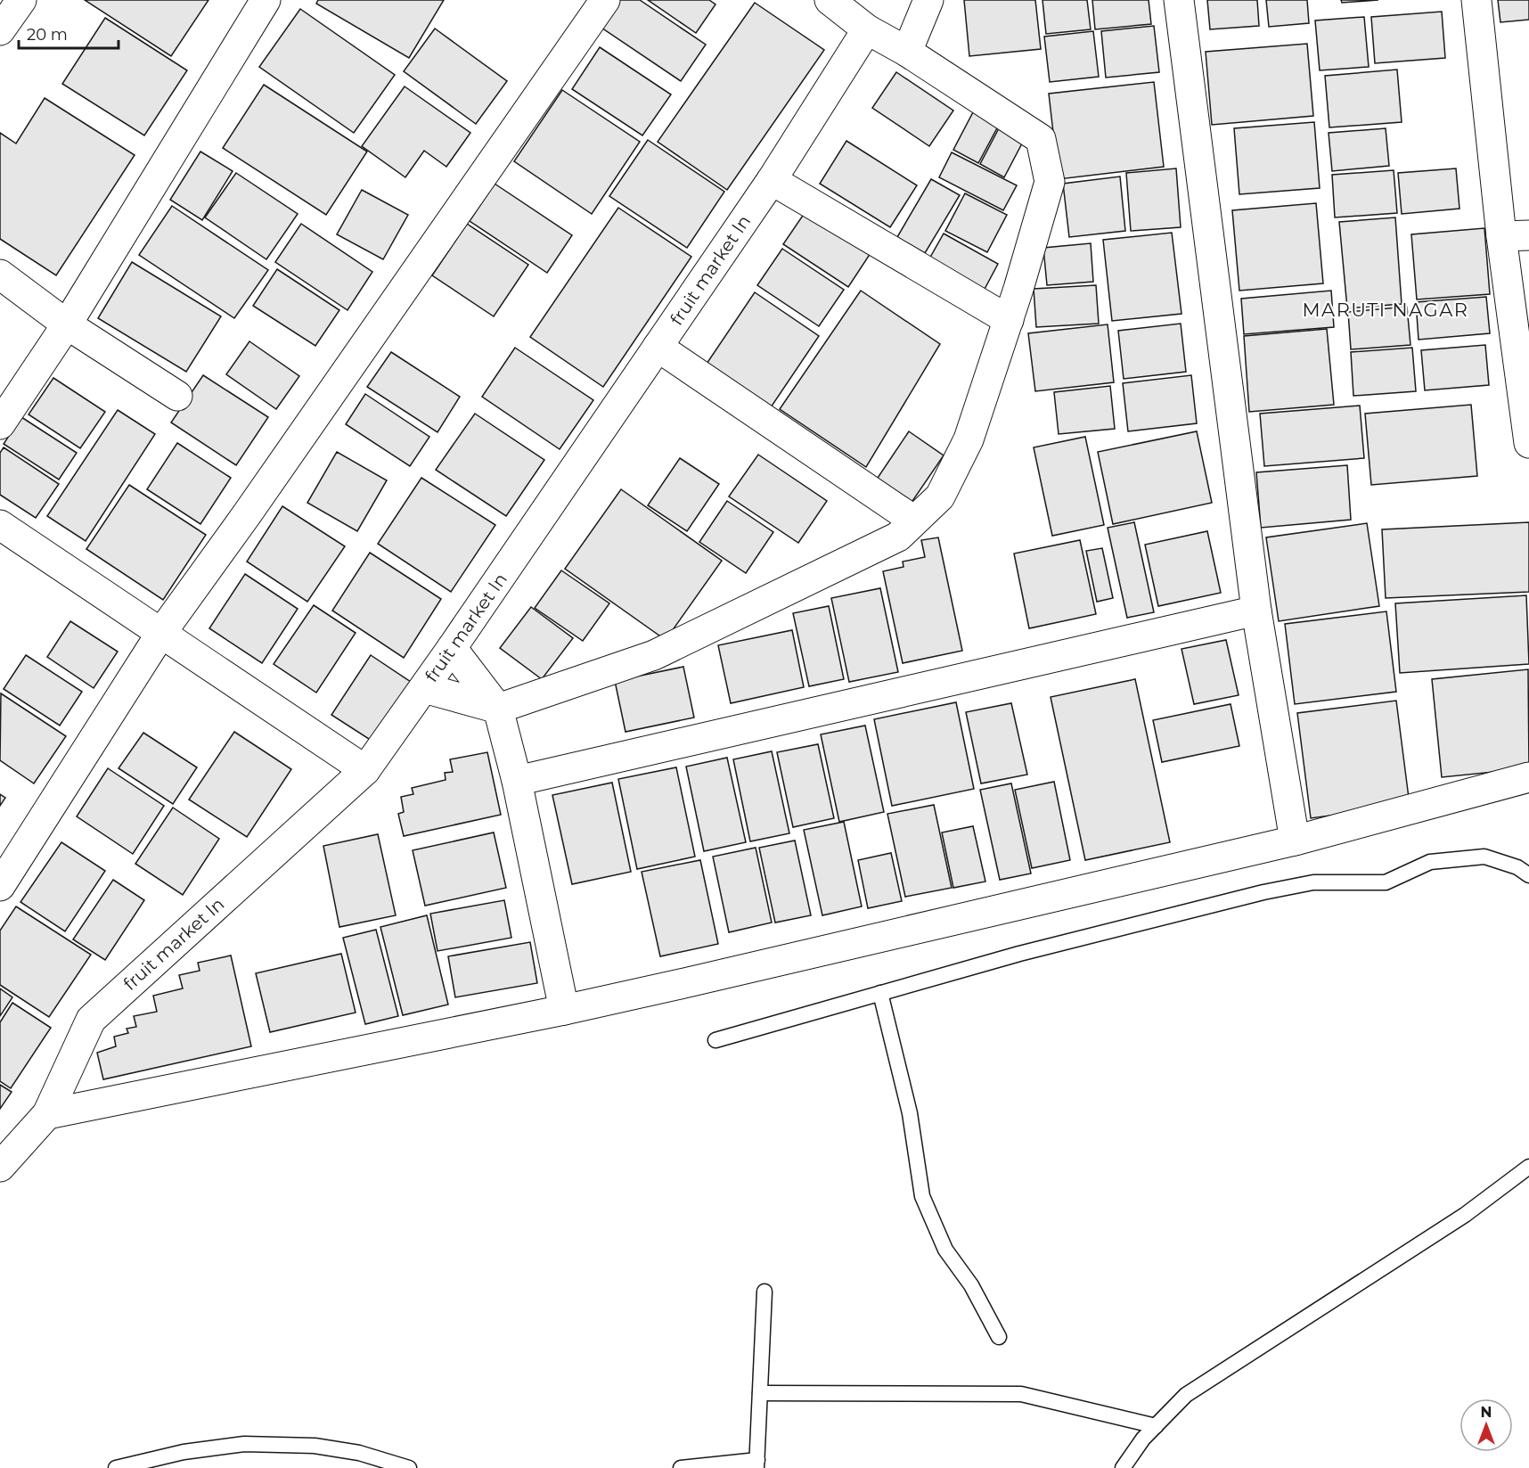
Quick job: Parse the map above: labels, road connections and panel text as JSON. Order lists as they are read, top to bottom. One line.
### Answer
{"streets":{"street":["fruit market ln"]},"districts":["MARUTI NAGAR"],"scale_bar":"20 m","north":"top"}
